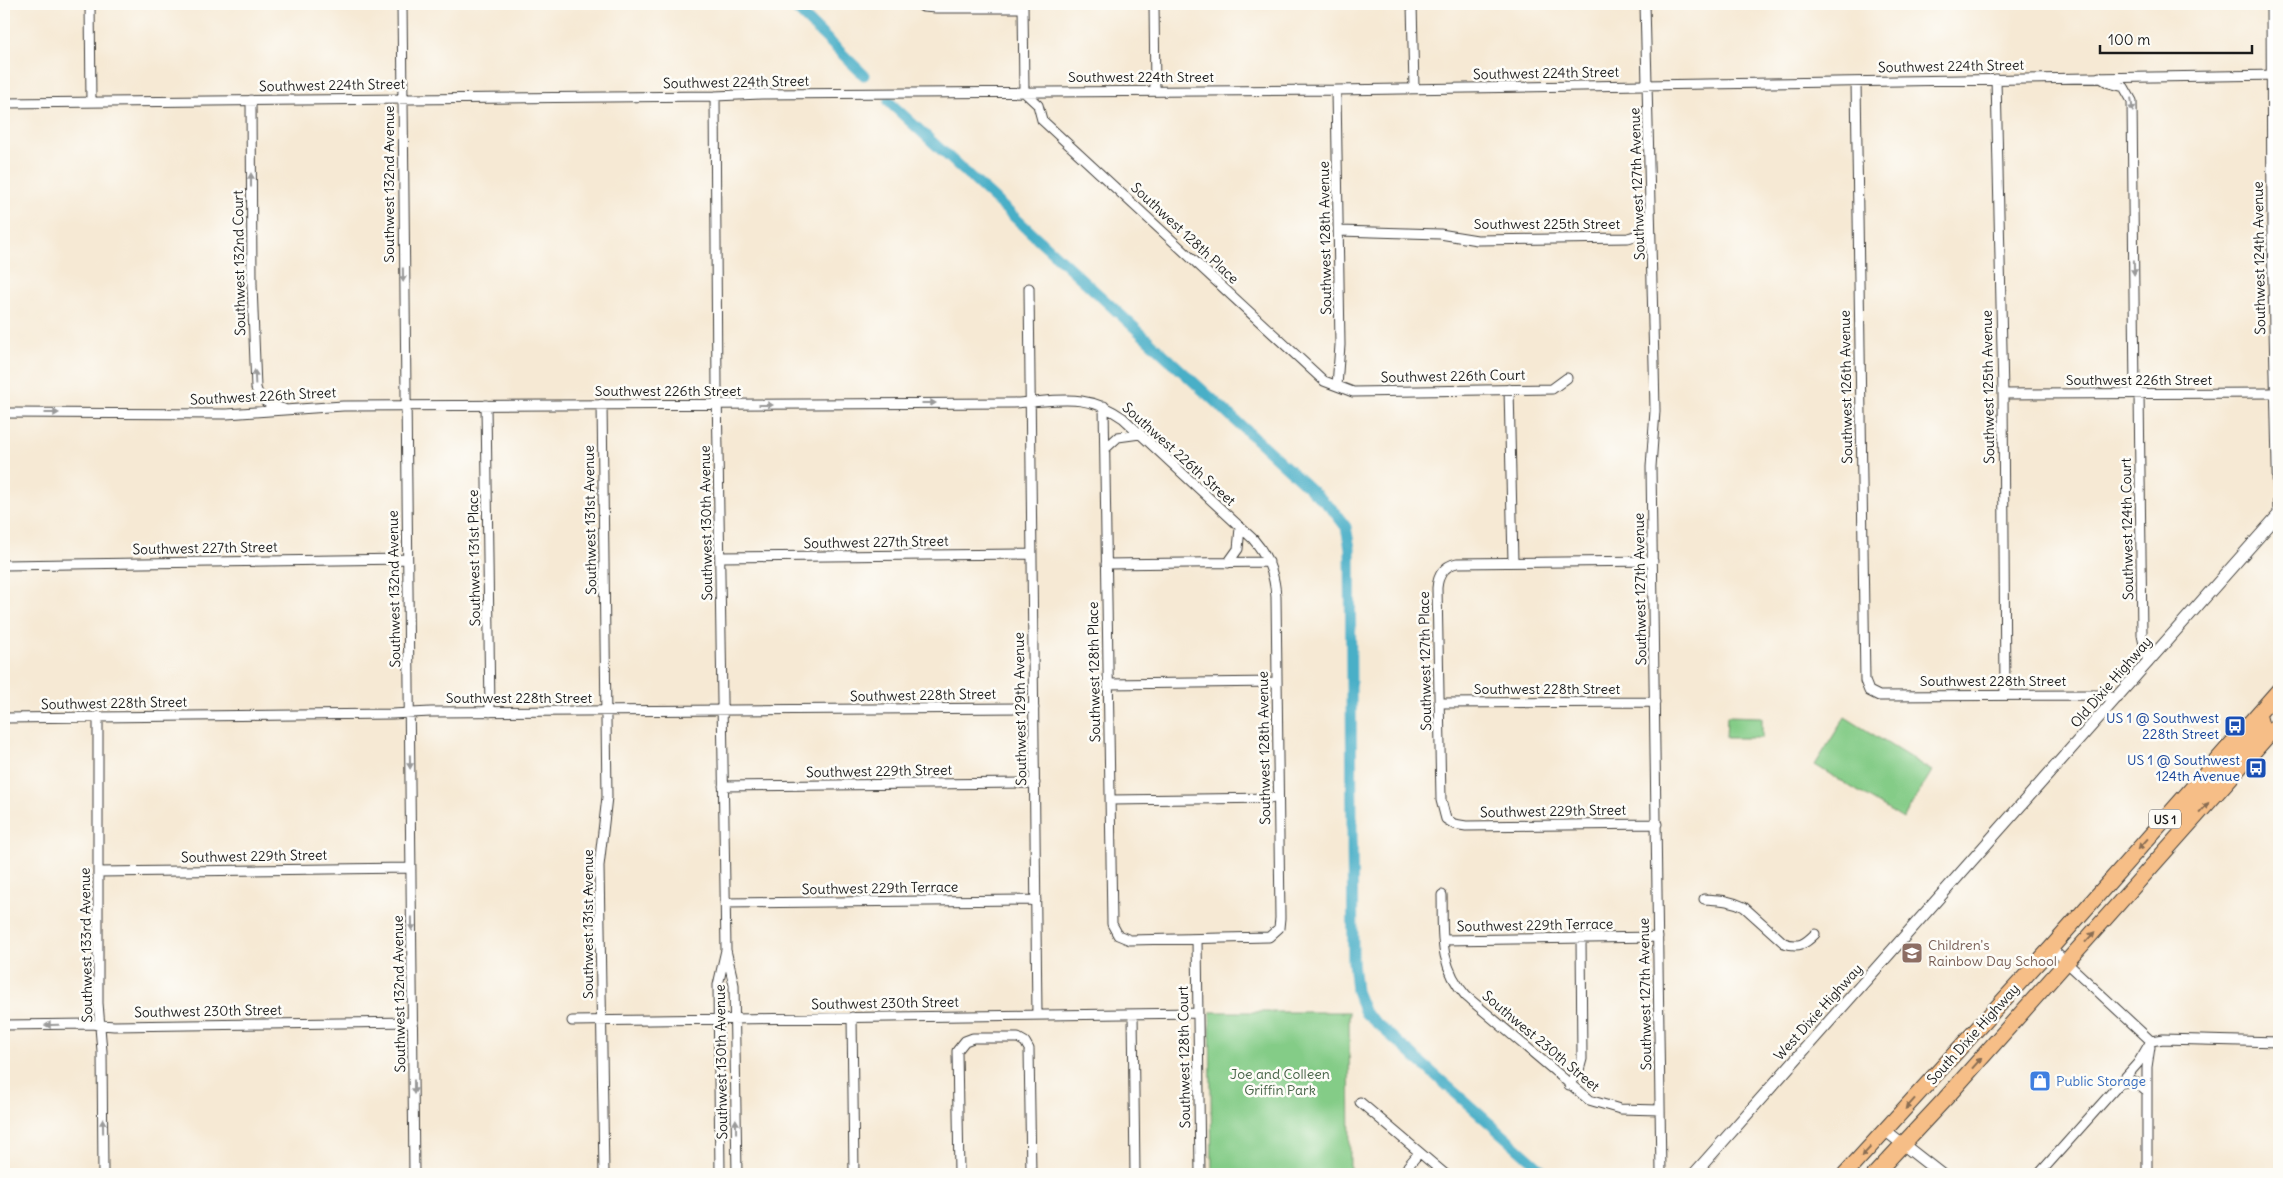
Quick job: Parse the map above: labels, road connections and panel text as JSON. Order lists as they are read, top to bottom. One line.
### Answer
{"streets":{"highway":["US 1","South Dixie Highway"],"street":["Southwest 224th Street","Southwest 132nd Avenue","Southwest 127th Avenue","Southwest 225th Street","Southwest 128th Place","Southwest 128th Avenue","Southwest 124th Avenue","Southwest 132nd Court","Southwest 226th Court","Southwest 226th Street","Southwest 126th Avenue","Southwest 125th Avenue","Southwest 131st Avenue","Southwest 130th Avenue","Southwest 124th Court","Southwest 227th Street","Southwest 131st Place","Southwest 127th Place","Southwest 228th Street","Old Dixie Highway","Southwest 129th Avenue","Southwest 229th Street","Southwest 229th Terrace","Southwest 133rd Avenue","Southwest 230th Street","West Dixie Highway","Southwest 128th Court"]},"crossings":[["Southwest 224th Street","Southwest 132nd Avenue"],["Southwest 224th Street","Southwest 127th Avenue"],["Southwest 224th Street","Southwest 128th Place"],["Southwest 224th Street","Southwest 128th Avenue"],["Southwest 224th Street","Southwest 124th Avenue"],["Southwest 224th Street","Southwest 132nd Court"],["Southwest 224th Street","Southwest 126th Avenue"],["Southwest 224th Street","Southwest 125th Avenue"],["Southwest 224th Street","Southwest 130th Avenue"],["Southwest 224th Street","Southwest 124th Court"],["Southwest 132nd Avenue","Southwest 226th Street"],["Southwest 132nd Avenue","Southwest 227th Street"],["Southwest 132nd Avenue","Southwest 228th Street"],["Southwest 132nd Avenue","Southwest 229th Street"],["Southwest 132nd Avenue","Southwest 230th Street"],["Southwest 127th Avenue","Southwest 225th Street"],["Southwest 127th Avenue","Southwest 228th Street"],["Southwest 127th Avenue","Southwest 229th Street"],["Southwest 127th Avenue","Southwest 229th Terrace"],["Southwest 127th Avenue","Southwest 230th Street"],["Southwest 225th Street","Southwest 128th Avenue"],["Southwest 128th Place","Southwest 128th Avenue"],["Southwest 128th Place","Southwest 226th Court"],["Southwest 128th Place","Southwest 226th Street"],["Southwest 128th Place","Southwest 128th Court"],["Southwest 128th Avenue","Southwest 226th Court"],["Southwest 128th Avenue","Southwest 226th Street"],["Southwest 128th Avenue","Southwest 128th Court"],["Southwest 124th Avenue","Southwest 226th Street"],["Southwest 124th Avenue","Old Dixie Highway"],["Southwest 132nd Court","Southwest 226th Street"],["Southwest 226th Street","Southwest 125th Avenue"],["Southwest 226th Street","Southwest 131st Avenue"],["Southwest 226th Street","Southwest 130th Avenue"],["Southwest 226th Street","Southwest 124th Court"],["Southwest 226th Street","Southwest 131st Place"],["Southwest 226th Street","Southwest 129th Avenue"],["Southwest 126th Avenue","Southwest 228th Street"],["Southwest 125th Avenue","Southwest 228th Street"],["Southwest 131st Avenue","Southwest 228th Street"],["Southwest 131st Avenue","Southwest 230th Street"],["Southwest 130th Avenue","Southwest 227th Street"],["Southwest 130th Avenue","Southwest 228th Street"],["Southwest 130th Avenue","Southwest 229th Street"],["Southwest 130th Avenue","Southwest 229th Terrace"],["Southwest 130th Avenue","Southwest 230th Street"],["Southwest 124th Court","Old Dixie Highway"],["Southwest 227th Street","Southwest 129th Avenue"],["Southwest 131st Place","Southwest 228th Street"],["Southwest 127th Place","Southwest 228th Street"],["Southwest 127th Place","Southwest 229th Street"],["Southwest 228th Street","Old Dixie Highway"],["Southwest 228th Street","Southwest 129th Avenue"],["Southwest 228th Street","Southwest 133rd Avenue"],["Old Dixie Highway","West Dixie Highway"],["Southwest 129th Avenue","Southwest 229th Street"],["Southwest 129th Avenue","Southwest 229th Terrace"],["Southwest 129th Avenue","Southwest 230th Street"],["Southwest 229th Street","Southwest 133rd Avenue"],["Southwest 229th Terrace","Southwest 230th Street"],["Southwest 133rd Avenue","Southwest 230th Street"],["Southwest 230th Street","Southwest 128th Court"]],"one_way":["Southwest 132nd Avenue","Southwest 132nd Court","Southwest 226th Street","Southwest 124th Court"],"parks":["Joe and Colleen Griffin Park"],"places":{"bus stop":["US 1 @ Southwest 228th Street","US 1 @ Southwest 124th Avenue"],"school or university":["Children's Rainbow Day School"],"shop":["Public Storage"]},"scale_bar":"100 m"}
